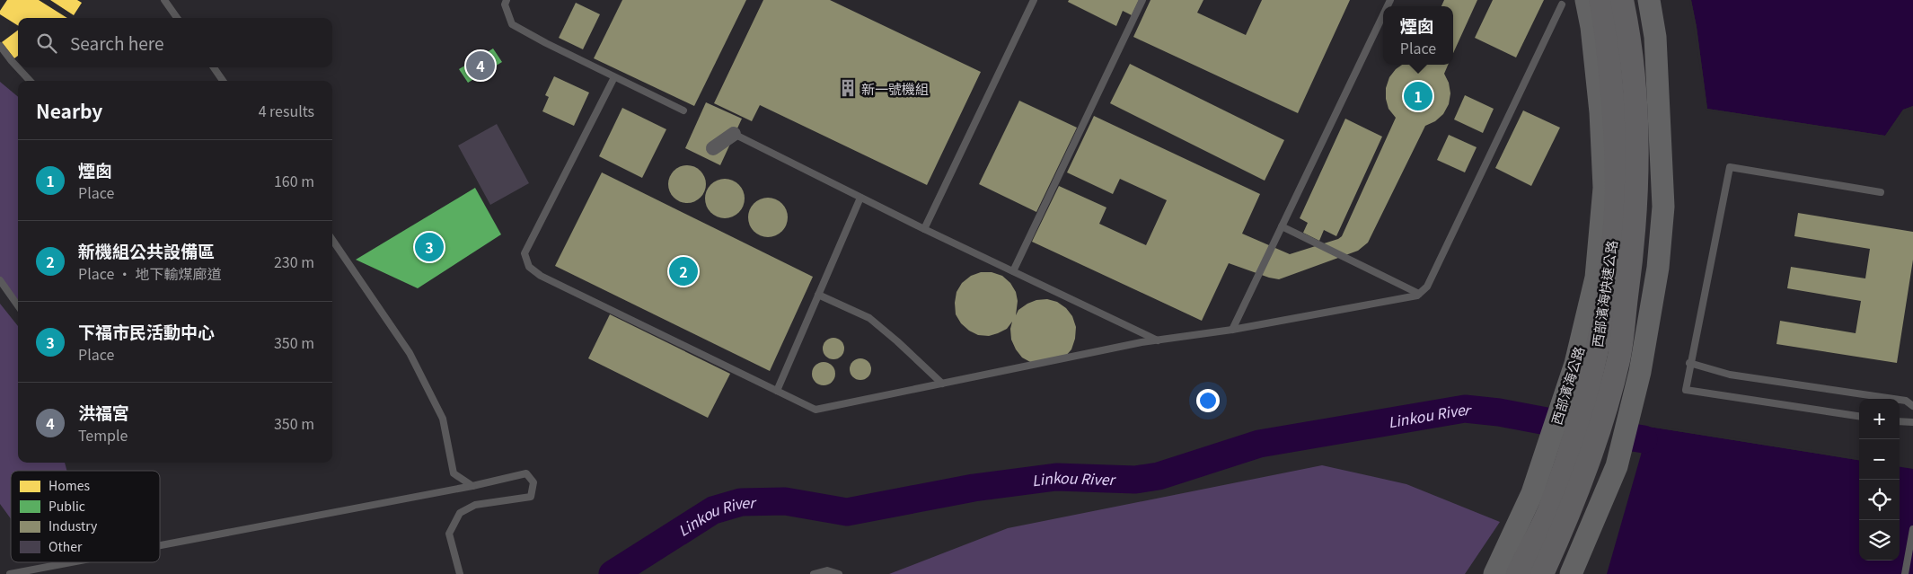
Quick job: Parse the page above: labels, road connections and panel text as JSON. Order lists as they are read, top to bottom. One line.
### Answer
{"streets":{"highway":["西部濱海快速公路"],"main road":["西部濱海公路"]},"water":["Linkou River"],"places":{"building":["新一號機組"]},"legend":["Homes","Public","Industry","Other"],"page":{"popup":["煙囪","Place"],"search":"Search here","pins":["4","1","3","2"],"heading":["Nearby","4 results"],"list":[{"mark":"1","name":"煙囪","note":"Place","value":"160 m"},{"mark":"2","name":"新機組公共設備區","note":"Place · 地下輸煤廊道","value":"230 m"},{"mark":"3","name":"下福市民活動中心","note":"Place","value":"350 m"},{"mark":"4","name":"洪福宮","note":"Temple","value":"350 m"}],"map_buttons":["+","−"]}}
